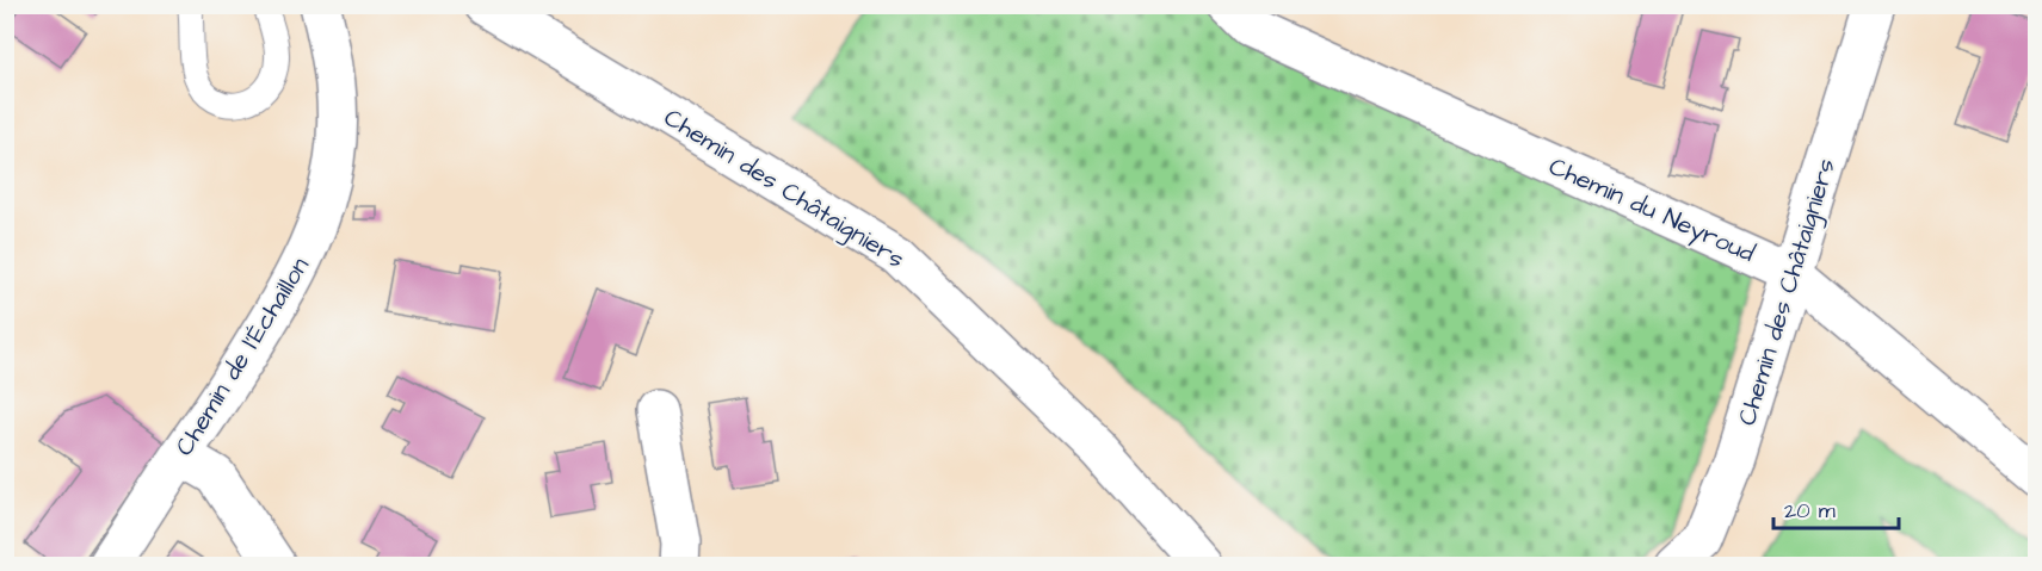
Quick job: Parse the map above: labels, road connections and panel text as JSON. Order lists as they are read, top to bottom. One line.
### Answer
{"streets":{"street":["Chemin des Châtaigniers","Chemin du Neyroud","Chemin de l'Échaillon"]},"crossings":[["Chemin des Châtaigniers","Chemin du Neyroud"]],"scale_bar":"20 m"}
